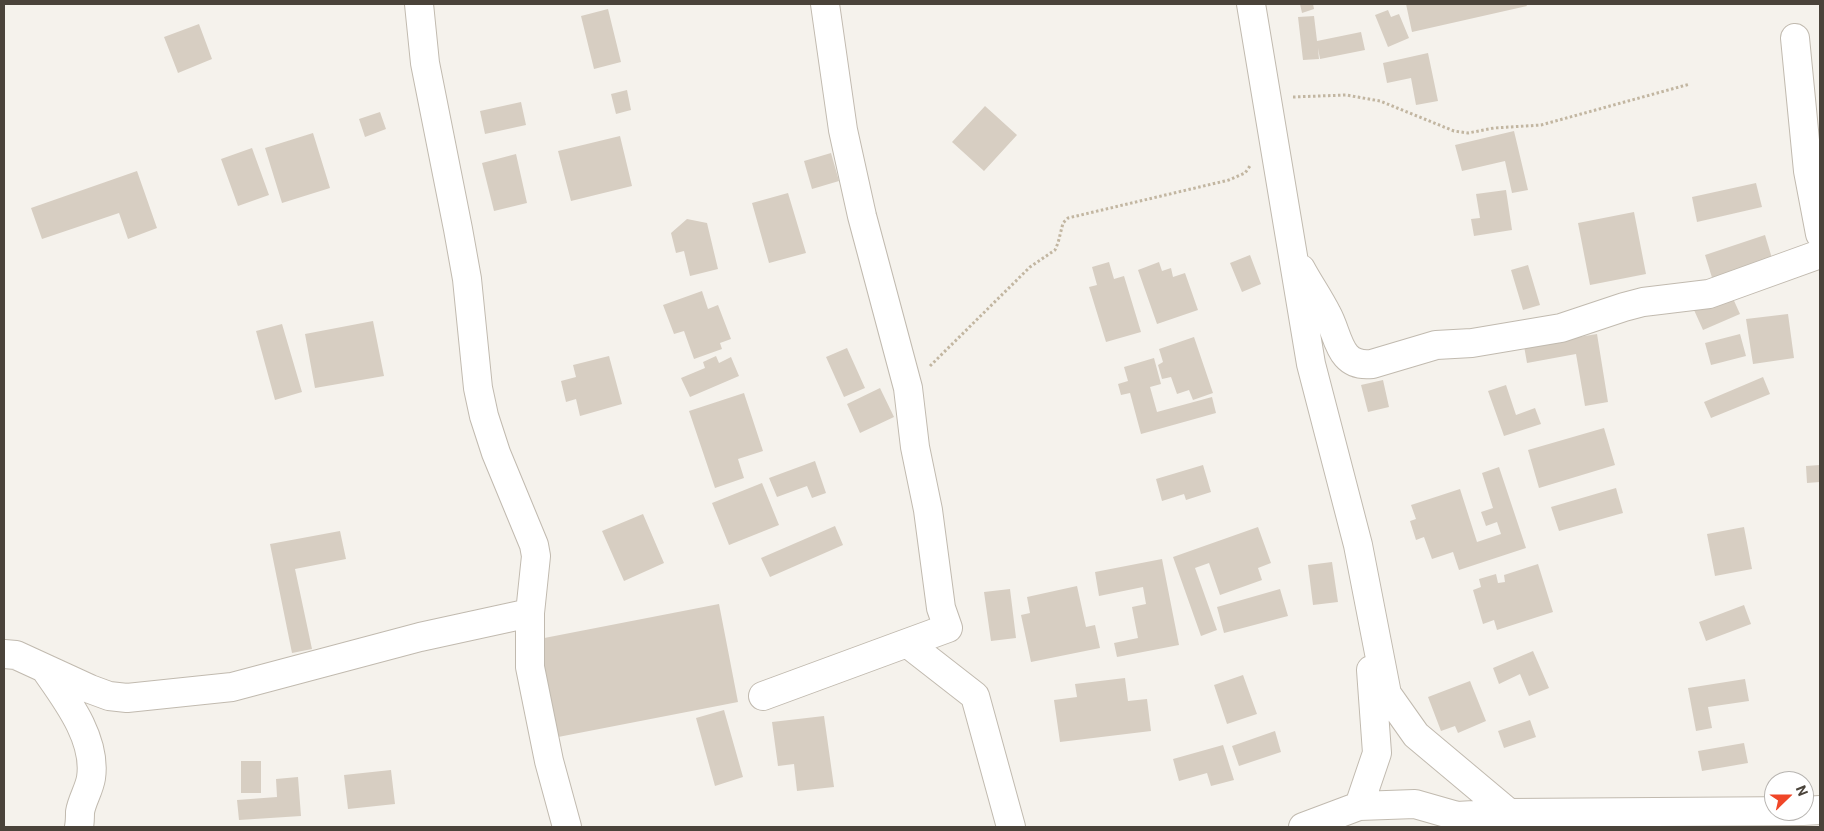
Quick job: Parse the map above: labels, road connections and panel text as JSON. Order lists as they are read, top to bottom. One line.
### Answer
{"north":"right"}
